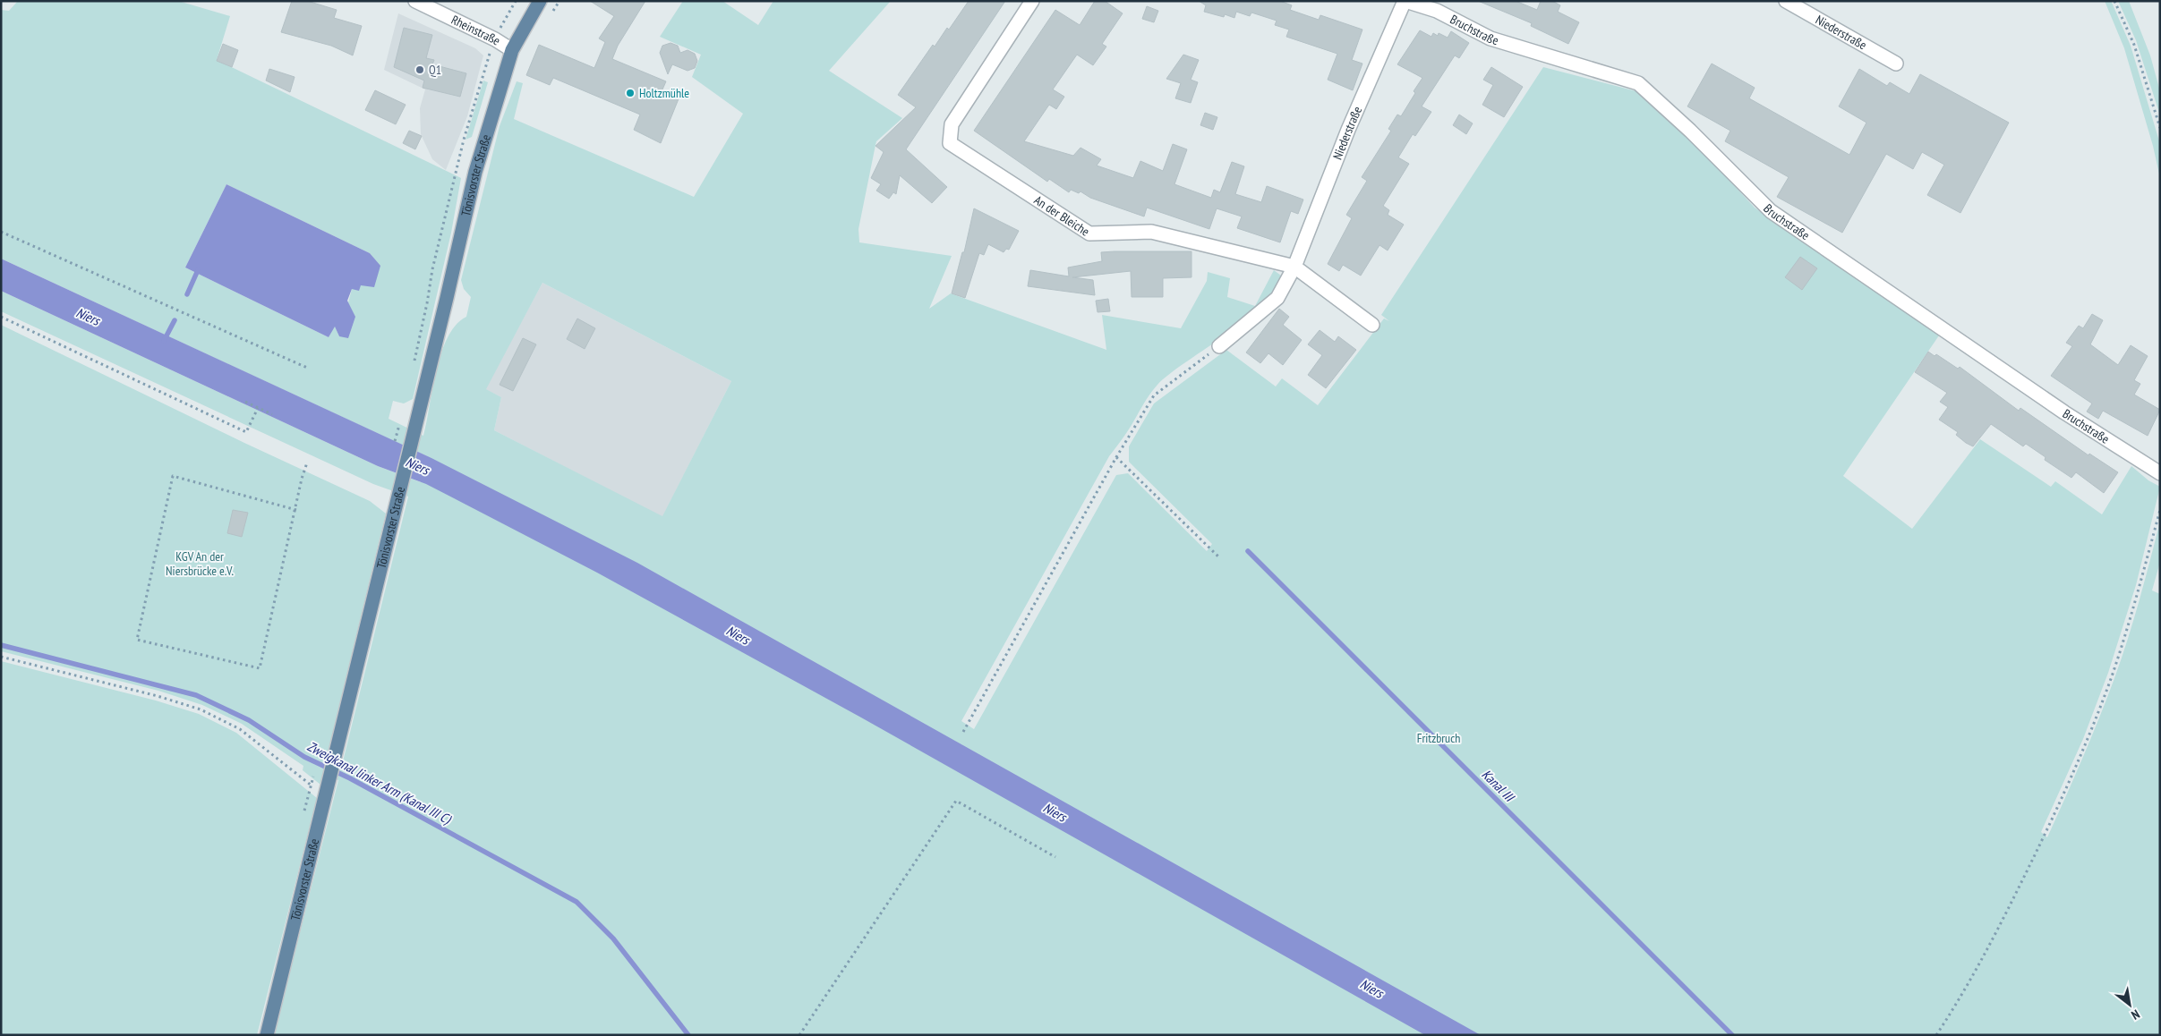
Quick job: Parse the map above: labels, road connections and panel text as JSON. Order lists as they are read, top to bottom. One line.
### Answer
{"streets":{"main road":["Tönisvorster Straße"],"street":["Bruchstraße","Rheinstraße","Niederstraße","An der Bleiche"]},"crossings":[["Bruchstraße","Niederstraße"],["Rheinstraße","Tönisvorster Straße"],["Niederstraße","An der Bleiche"]],"water":["Niers","Zweigkanal linker Arm (Kanal III C)","Kanal III"],"parks":["KGV An der Niersbrücke e.V.","Fritzbruch"],"places":["Q1","Holtzmühle"],"north":"bottom right"}
